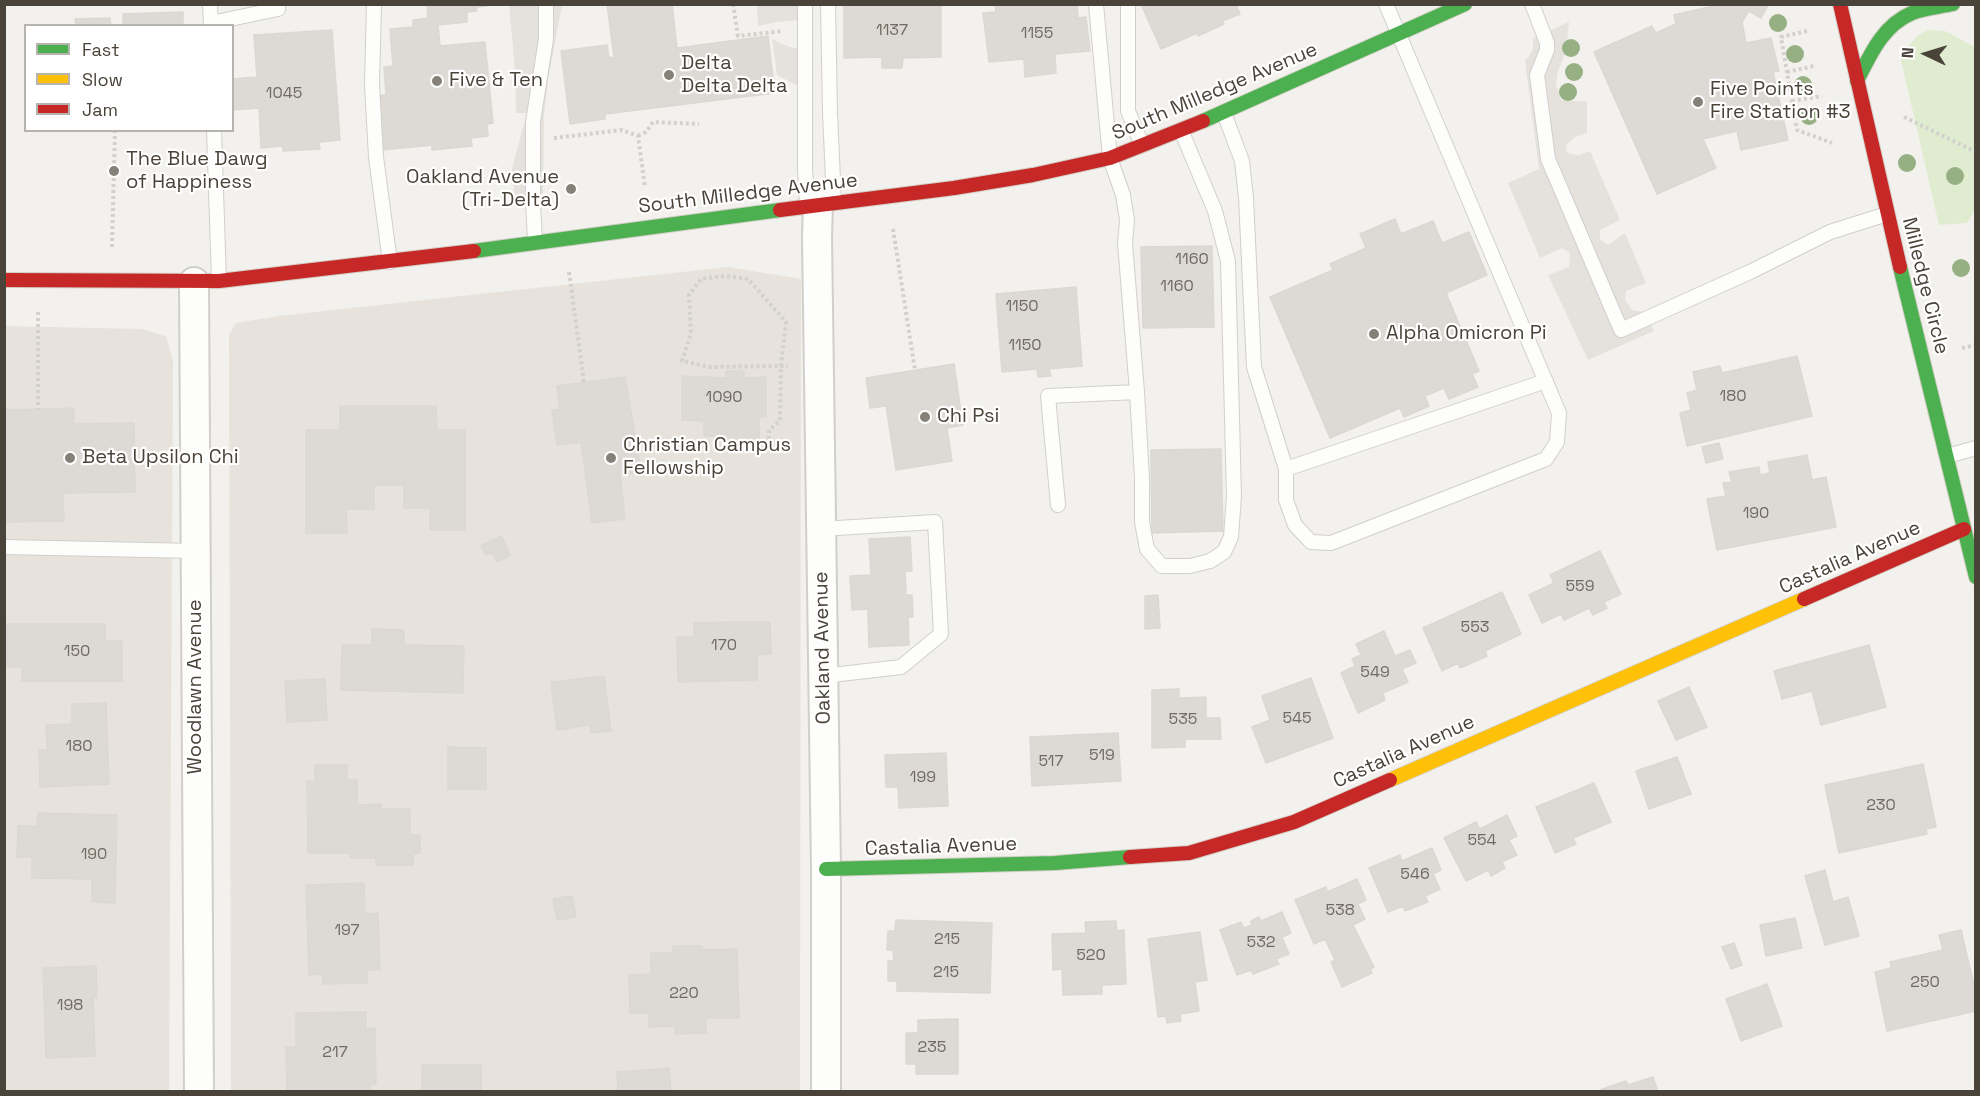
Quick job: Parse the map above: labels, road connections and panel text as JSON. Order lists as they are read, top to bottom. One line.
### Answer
{"streets":{"street":["South Milledge Avenue","Milledge Circle","Castalia Avenue","Oakland Avenue","Woodlawn Avenue"]},"crossings":[["South Milledge Avenue","Oakland Avenue"],["South Milledge Avenue","Woodlawn Avenue"],["Milledge Circle","Castalia Avenue"],["Castalia Avenue","Oakland Avenue"]],"places":["Delta Delta Delta","Five & Ten","Five Points Fire Station #3","The Blue Dawg of Happiness","Oakland Avenue (Tri-Delta)","Alpha Omicron Pi","Chi Psi","Beta Upsilon Chi","Christian Campus Fellowship"],"house_numbers":["1137","1155","1045","1160","1160","1150","1150","180","1090","190","559","553","170","150","549","545","535","180","519","517","199","230","554","190","546","538","197","215","532","520","215","250","220","198","235","217"],"legend":["Fast","Slow","Jam"],"north":"left"}
